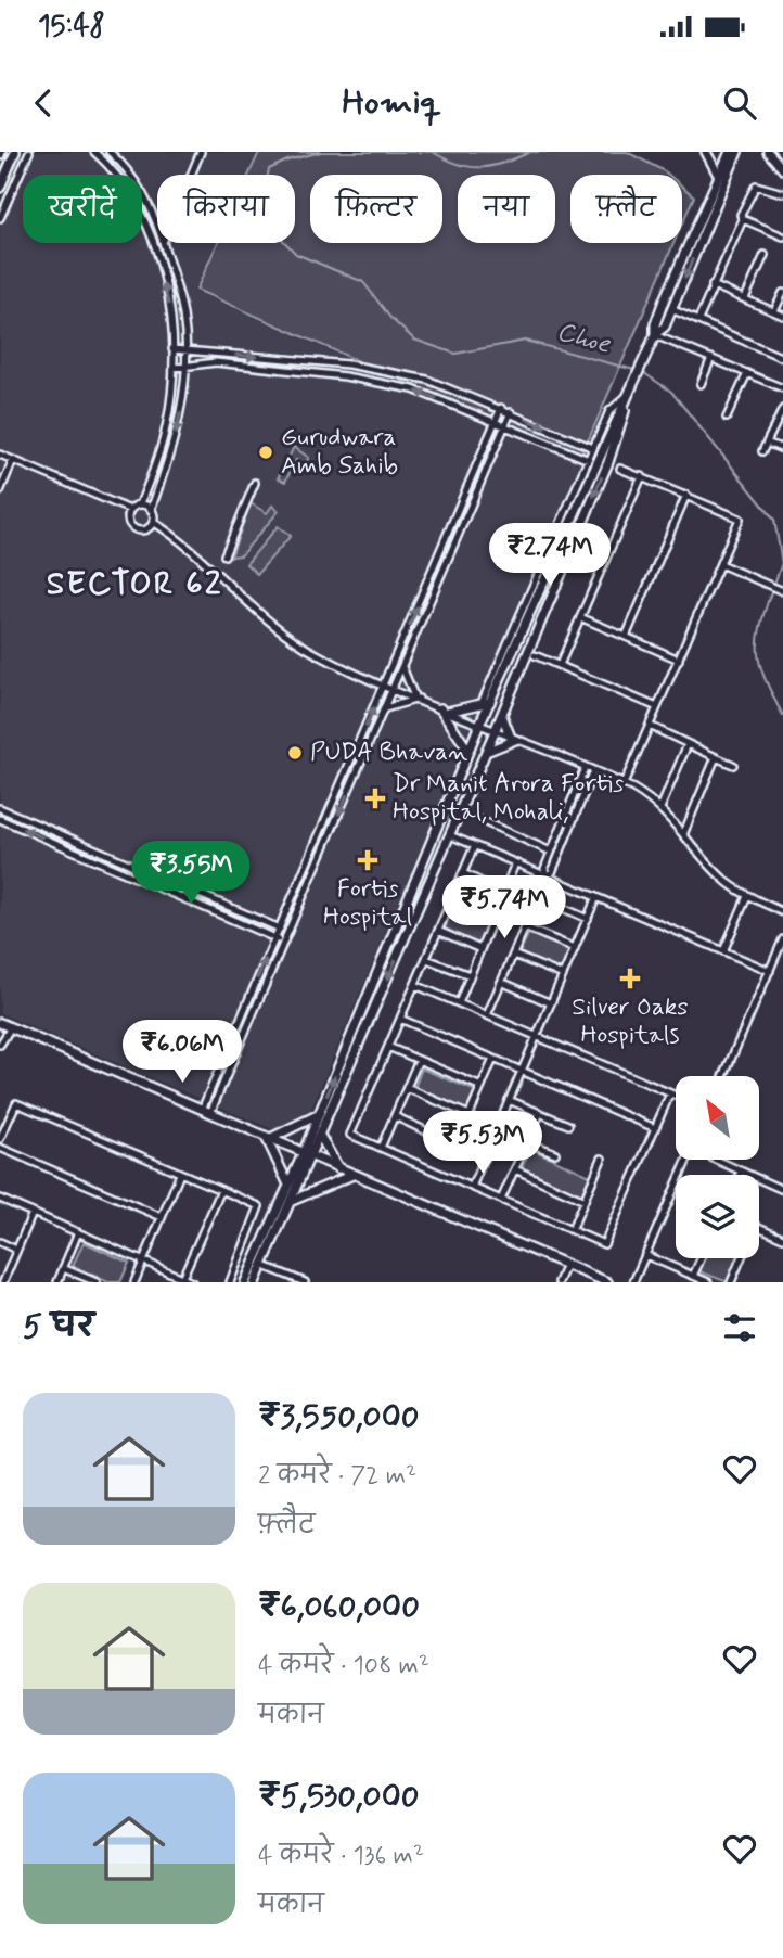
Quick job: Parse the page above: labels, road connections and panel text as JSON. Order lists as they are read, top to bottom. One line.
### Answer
{"districts":["SECTOR 62"],"water":["Choe"],"places":{"other":["Gurudwara Amb Sahib","PUDA Bhavan"],"health":["Dr Manit Arora Fortis Hospital, Mohali,","Fortis Hospital","Silver Oaks Hospitals"]},"north":"top left","page":{"status":"15:48","header":"Homiq","chip":["खरीदें","किराया","फ़िल्टर","नया","फ़्लैट"],"price":["₹2.74M","₹3.55M","₹5.74M","₹6.06M","₹5.53M"],"heading":"5 घर","list":[{"name":"₹3,550,000","note":"2 कमरे · 72 m² · फ़्लैट"},{"name":"₹6,060,000","note":"4 कमरे · 108 m² · मकान"},{"name":"₹5,530,000","note":"4 कमरे · 136 m² · मकान"}]}}
